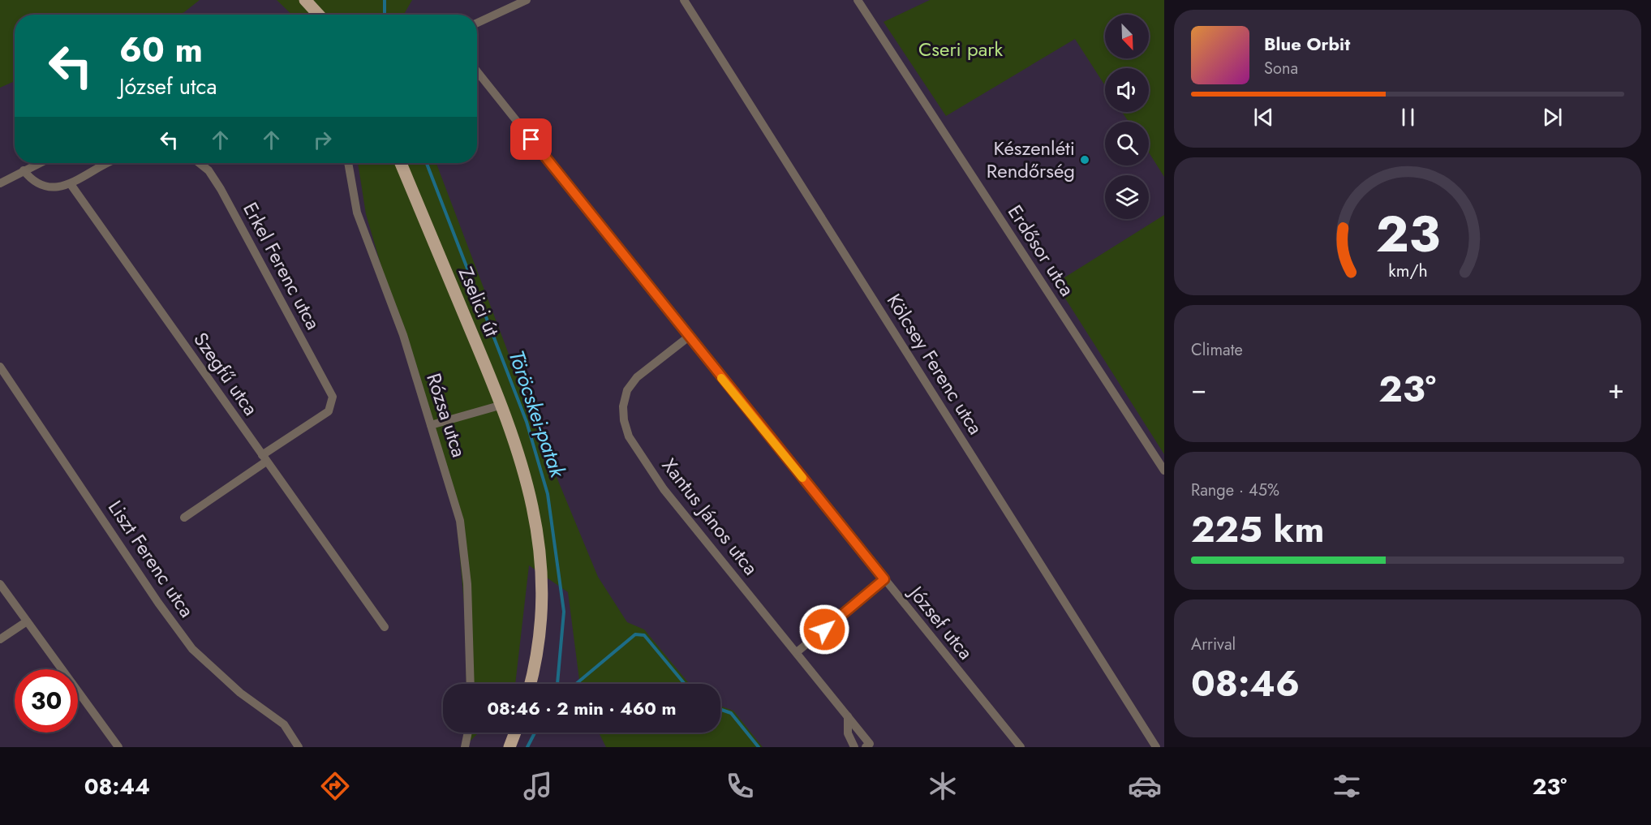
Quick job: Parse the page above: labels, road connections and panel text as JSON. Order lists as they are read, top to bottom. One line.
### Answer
{"streets":{"main road":["Zselici út"],"street":["Erdősor utca","Erkel Ferenc utca","Kölcsey Ferenc utca","Szegfű utca","Rózsa utca","Xantus János utca","Liszt Ferenc utca","József utca"]},"crossings":[["Erkel Ferenc utca","Szegfű utca"],["Xantus János utca","József utca"]],"water":["Töröcskei-patak"],"parks":["Cseri park"],"places":["Készenléti Rendőrség"],"north":"bottom right","page":{"turn":["60 m","József utca"],"song":["Blue Orbit","Sona"],"tile":["Climate",["Range · 45%","225 km"],["Arrival","08:46"]],"heat":["−","23°","+"],"limit":"30","trip":"08:46 · 2 min · 460 m","tabs":["08:44","23°"],"gauge":["23","km/h"]}}
